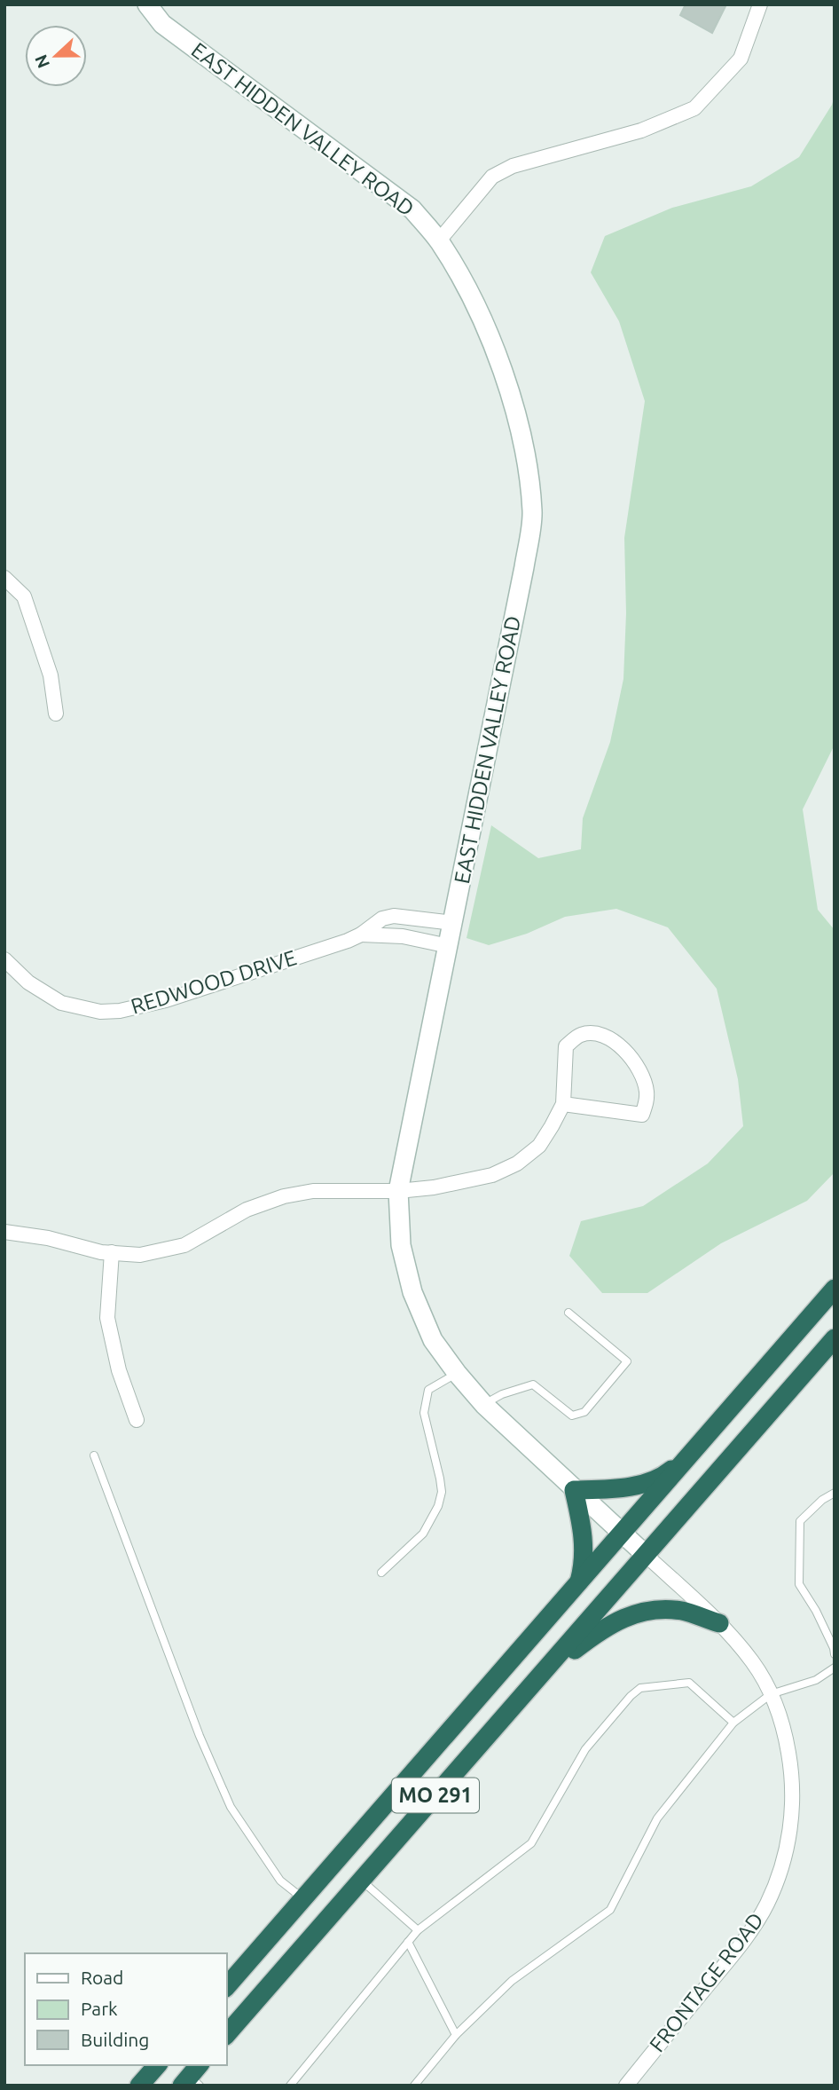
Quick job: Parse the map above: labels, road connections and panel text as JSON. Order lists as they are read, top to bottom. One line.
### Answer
{"streets":{"highway":["MO 291"],"main road":["EAST HIDDEN VALLEY ROAD"],"street":["REDWOOD DRIVE","FRONTAGE ROAD"]},"crossings":[["EAST HIDDEN VALLEY ROAD","REDWOOD DRIVE"],["EAST HIDDEN VALLEY ROAD","MO 291"],["EAST HIDDEN VALLEY ROAD","FRONTAGE ROAD"],["MO 291","FRONTAGE ROAD"]],"legend":["Road","Park","Building"],"north":"left"}
